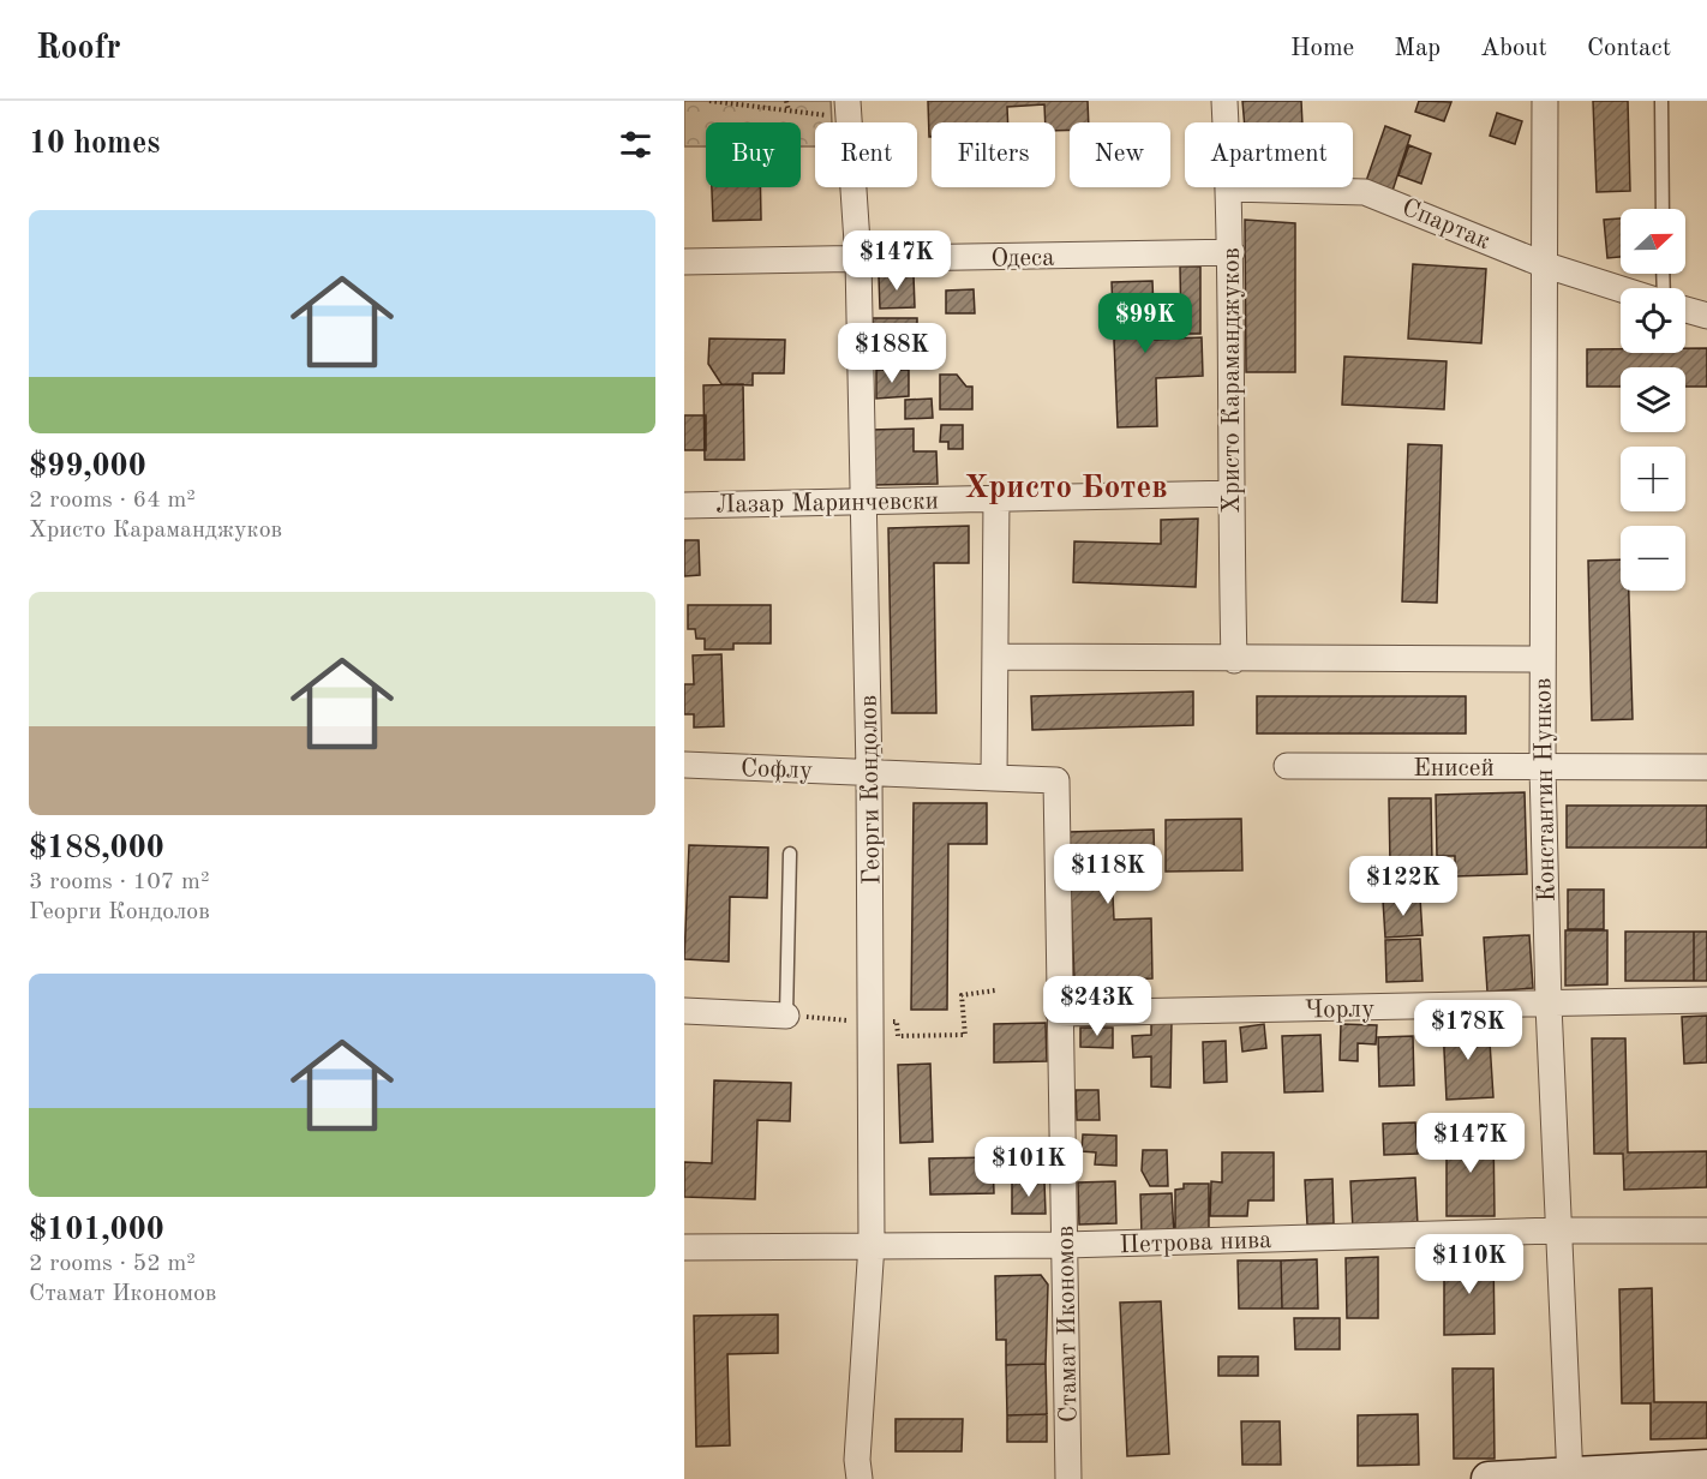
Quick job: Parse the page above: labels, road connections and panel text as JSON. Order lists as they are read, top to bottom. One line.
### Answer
{"streets":{"street":["Спартак","Одеса","Христо Караманджуков","Лазар Маринчевски","Енисей","Софлу","Георги Кондолов","Константин Нунков","Чорлу","Петрова нива","Стамат Икономов"]},"crossings":[["Спартак","Христо Караманджуков"],["Спартак","Константин Нунков"],["Одеса","Христо Караманджуков"],["Одеса","Георги Кондолов"],["Христо Караманджуков","Лазар Маринчевски"],["Лазар Маринчевски","Георги Кондолов"],["Енисей","Константин Нунков"],["Софлу","Георги Кондолов"],["Софлу","Стамат Икономов"],["Георги Кондолов","Петрова нива"],["Константин Нунков","Чорлу"],["Константин Нунков","Петрова нива"],["Чорлу","Стамат Икономов"],["Петрова нива","Стамат Икономов"]],"districts":["Христо Ботев"],"north":"right","page":{"header":"Roofr","nav":["Home","Map","About","Contact"],"heading":"10 homes","chip":["Buy","Rent","Filters","New","Apartment"],"list":[{"name":"$99,000","note":"2 rooms · 64 m² · Христо Караманджуков"},{"name":"$188,000","note":"3 rooms · 107 m² · Георги Кондолов"},{"name":"$101,000","note":"2 rooms · 52 m² · Стамат Икономов"}],"map_buttons":["+","−"],"price":["$147K","$99K","$188K","$118K","$122K","$243K","$178K","$147K","$101K","$110K"]}}
